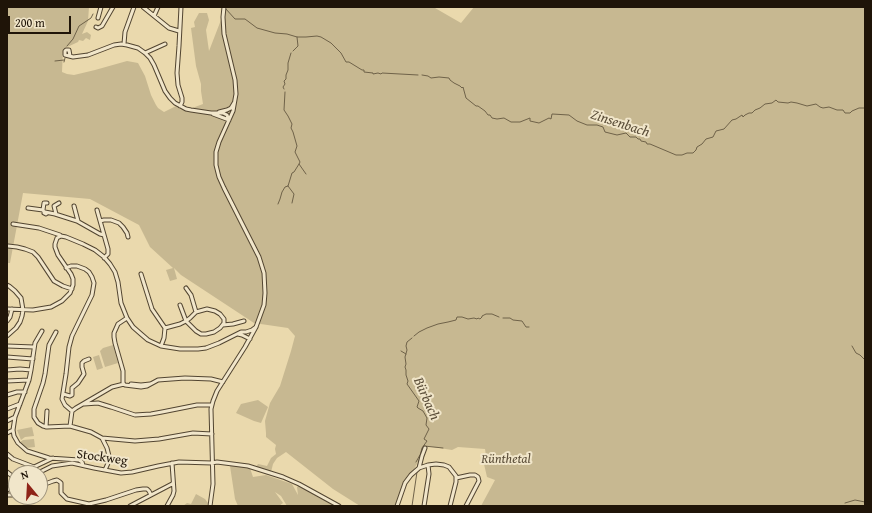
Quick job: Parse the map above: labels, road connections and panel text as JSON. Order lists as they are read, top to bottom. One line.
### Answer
{"streets":{"street":["Stockweg"]},"water":["Zinsenbach","Bürbach"],"parks":["Rünthetal"],"scale_bar":"200 m","north":"top"}
